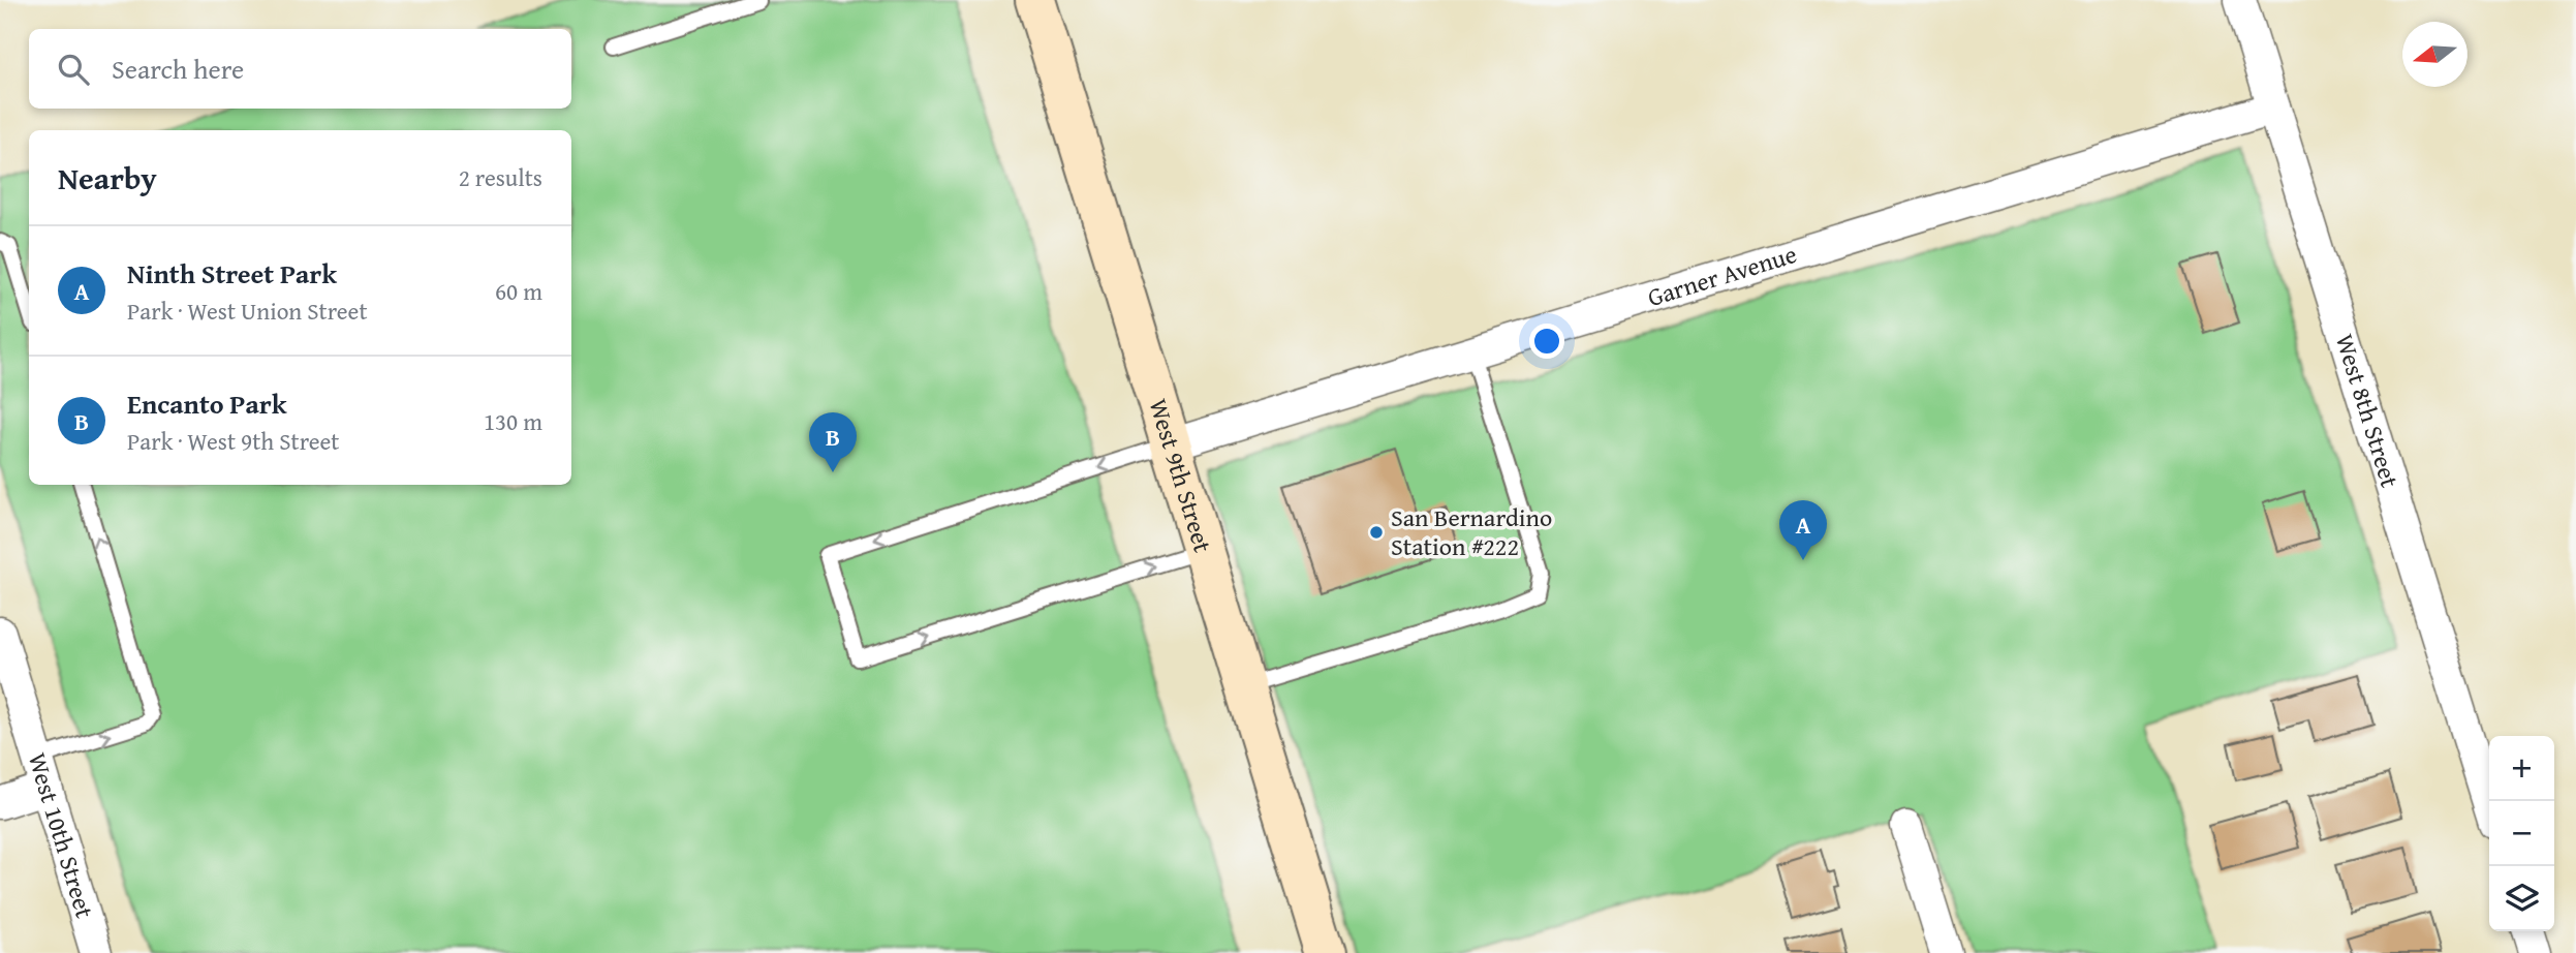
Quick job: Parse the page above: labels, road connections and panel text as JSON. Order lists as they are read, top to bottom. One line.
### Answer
{"streets":{"street":["Garner Avenue","West 8th Street","West 9th Street","West 10th Street"]},"crossings":[["Garner Avenue","West 8th Street"],["Garner Avenue","West 9th Street"]],"places":["San Bernardino Station #222"],"north":"left","page":{"search":"Search here","heading":["Nearby","2 results"],"list":[{"mark":"A","name":"Ninth Street Park","note":"Park · West Union Street","value":"60 m"},{"mark":"B","name":"Encanto Park","note":"Park · West 9th Street","value":"130 m"}],"pins":["B","A"],"map_buttons":["+","−"]}}
